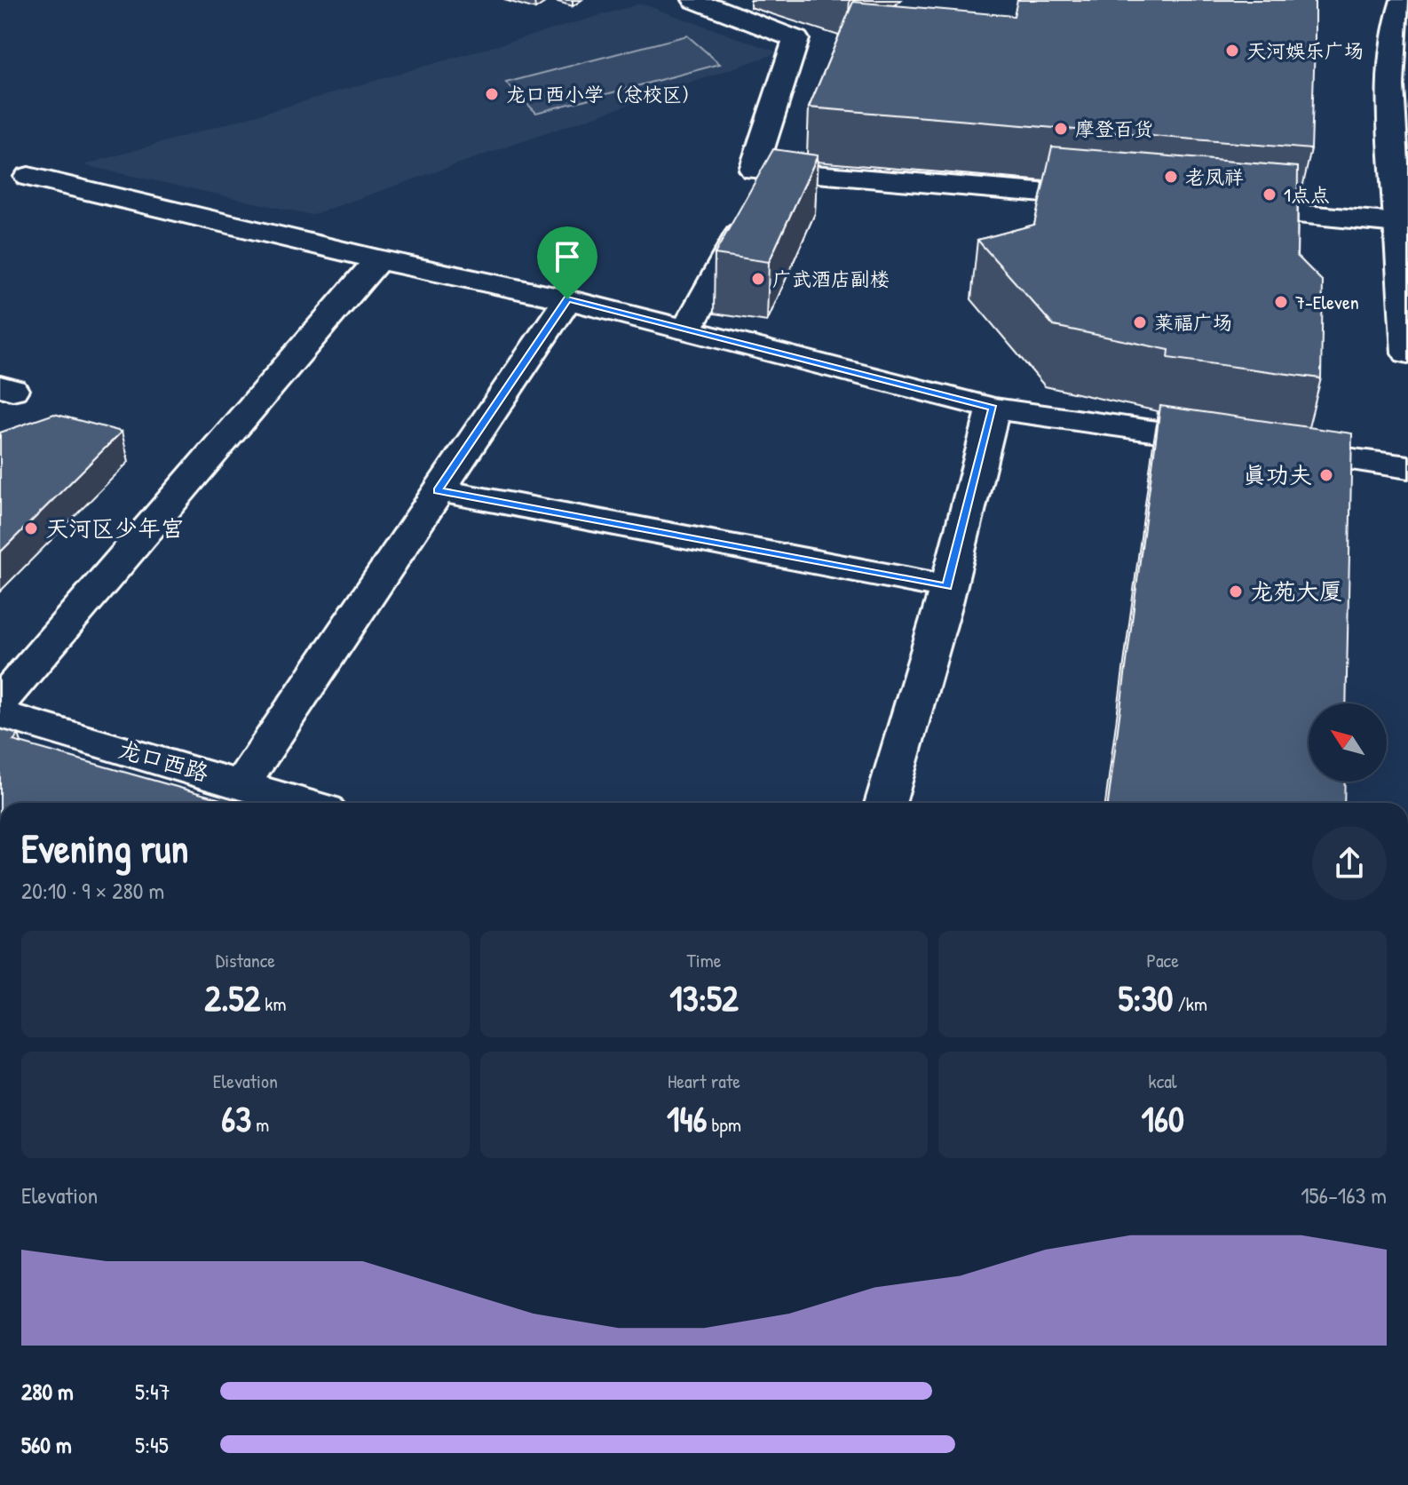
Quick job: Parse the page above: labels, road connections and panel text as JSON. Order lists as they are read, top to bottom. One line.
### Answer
{"streets":{"main road":["龙口西路"]},"places":["天河娱乐广场","龙口西小学（总校区）","摩登百货","老凤祥","1点点","广武酒店副楼","7-Eleven","莱福广场","真功夫","天河区少年宫","龙苑大厦"],"north":"top left","page":{"heading":["Evening run","20:10 · 9 × 280 m"],"stats":[["Distance","2.52 km"],["Time","13:52"],["Pace","5:30 /km"],["Elevation","63 m"],["Heart rate","146 bpm"],["kcal","160"]],"chart":["Elevation","156–163 m"],"list":[{"name":"280 m","note":"5:47"},{"name":"560 m","note":"5:45"}]}}
